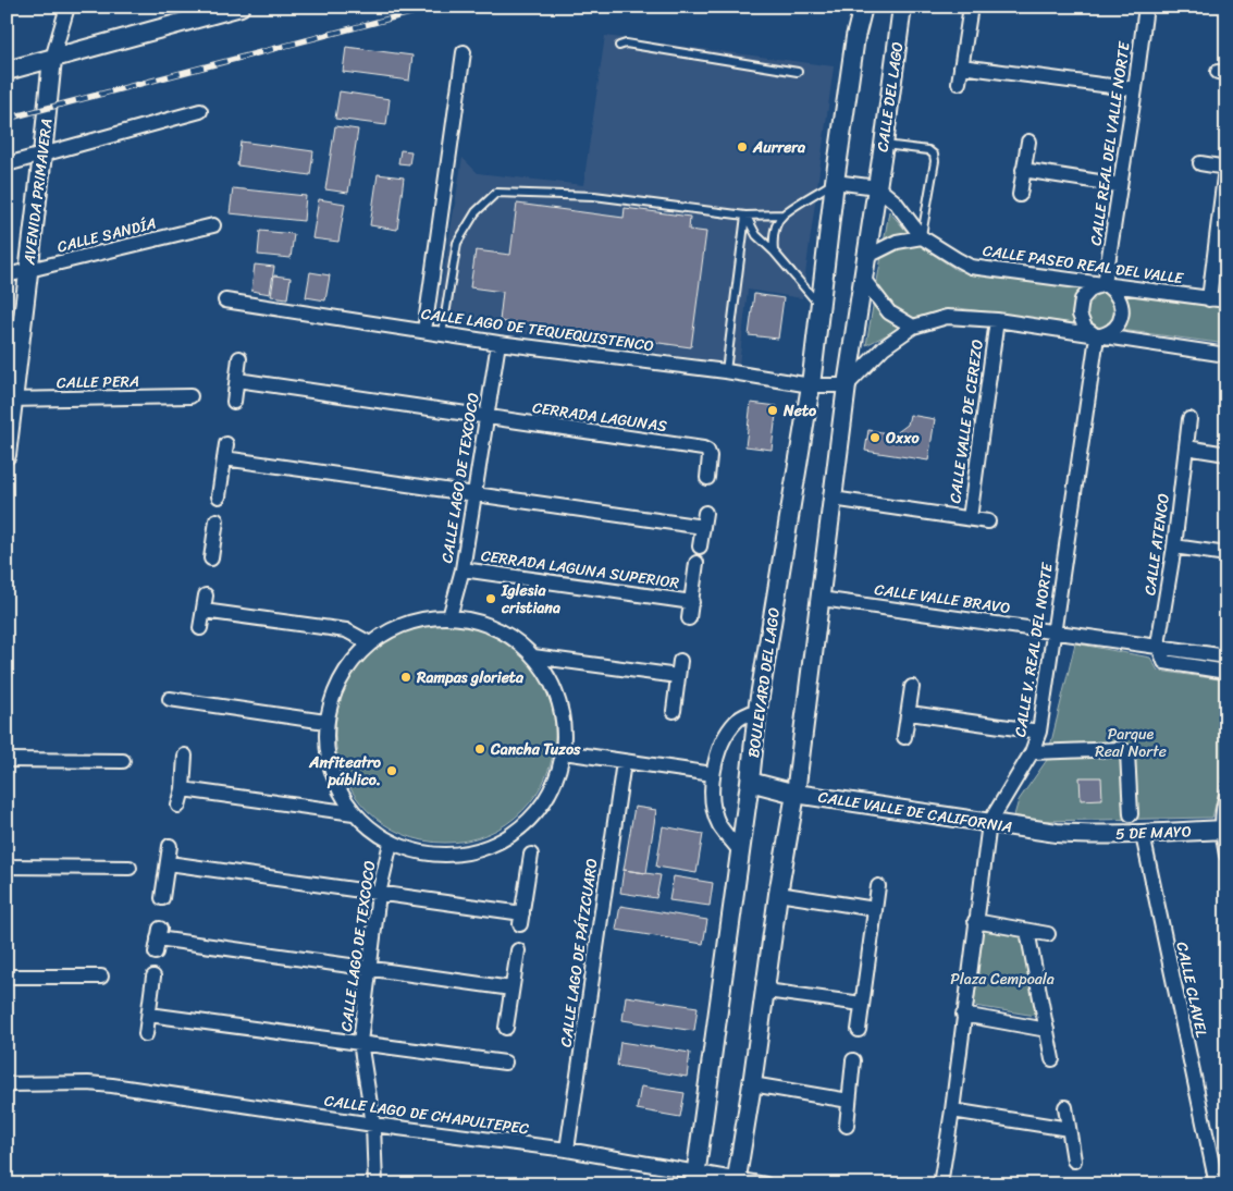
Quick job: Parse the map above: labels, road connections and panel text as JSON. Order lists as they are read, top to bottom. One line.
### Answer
{"streets":{"street":["CALLE DEL LAGO","CALLE REAL DEL VALLE NORTE","AVENIDA PRIMAVERA","CALLE SANDÍA","CALLE PASEO REAL DEL VALLE","CALLE LAGO DE TEQUEQUISTENCO","CALLE PERA","CERRADA LAGUNAS","CALLE VALLE DE CEREZO","CALLE LAGO DE TEXCOCO","CALLE ATENCO","CERRADA LAGUNA SUPERIOR","CALLE VALLE BRAVO","CALLE V. REAL DEL NORTE","BOULEVARD DEL LAGO","CALLE VALLE DE CALIFORNIA","5 DE MAYO","CALLE LAGO DE PÁTZCUARO","CALLE CLAVEL","CALLE LAGO DE CHAPULTEPEC"]},"crossings":[["CALLE DEL LAGO","CALLE PASEO REAL DEL VALLE"],["CALLE REAL DEL VALLE NORTE","CALLE PASEO REAL DEL VALLE"],["CALLE REAL DEL VALLE NORTE","CALLE V. REAL DEL NORTE"],["AVENIDA PRIMAVERA","CALLE SANDÍA"],["AVENIDA PRIMAVERA","CALLE PERA"],["CALLE PASEO REAL DEL VALLE","CALLE V. REAL DEL NORTE"],["CALLE LAGO DE TEQUEQUISTENCO","CALLE LAGO DE TEXCOCO"],["CALLE LAGO DE TEQUEQUISTENCO","BOULEVARD DEL LAGO"],["CERRADA LAGUNAS","CALLE LAGO DE TEXCOCO"],["CALLE LAGO DE TEXCOCO","CERRADA LAGUNA SUPERIOR"],["CALLE LAGO DE TEXCOCO","CALLE LAGO DE CHAPULTEPEC"],["CALLE ATENCO","CALLE VALLE BRAVO"],["CALLE VALLE BRAVO","CALLE V. REAL DEL NORTE"],["CALLE V. REAL DEL NORTE","CALLE VALLE DE CALIFORNIA"],["BOULEVARD DEL LAGO","CALLE VALLE DE CALIFORNIA"],["BOULEVARD DEL LAGO","CALLE LAGO DE CHAPULTEPEC"],["CALLE VALLE DE CALIFORNIA","5 DE MAYO"],["5 DE MAYO","CALLE CLAVEL"],["CALLE LAGO DE PÁTZCUARO","CALLE LAGO DE CHAPULTEPEC"]],"parks":["Parque Real Norte","Plaza Cempoala"],"places":["Aurrera","Neto","Oxxo","Iglesia cristiana","Rampas glorieta","Cancha Tuzos","Anfiteatro público."]}
